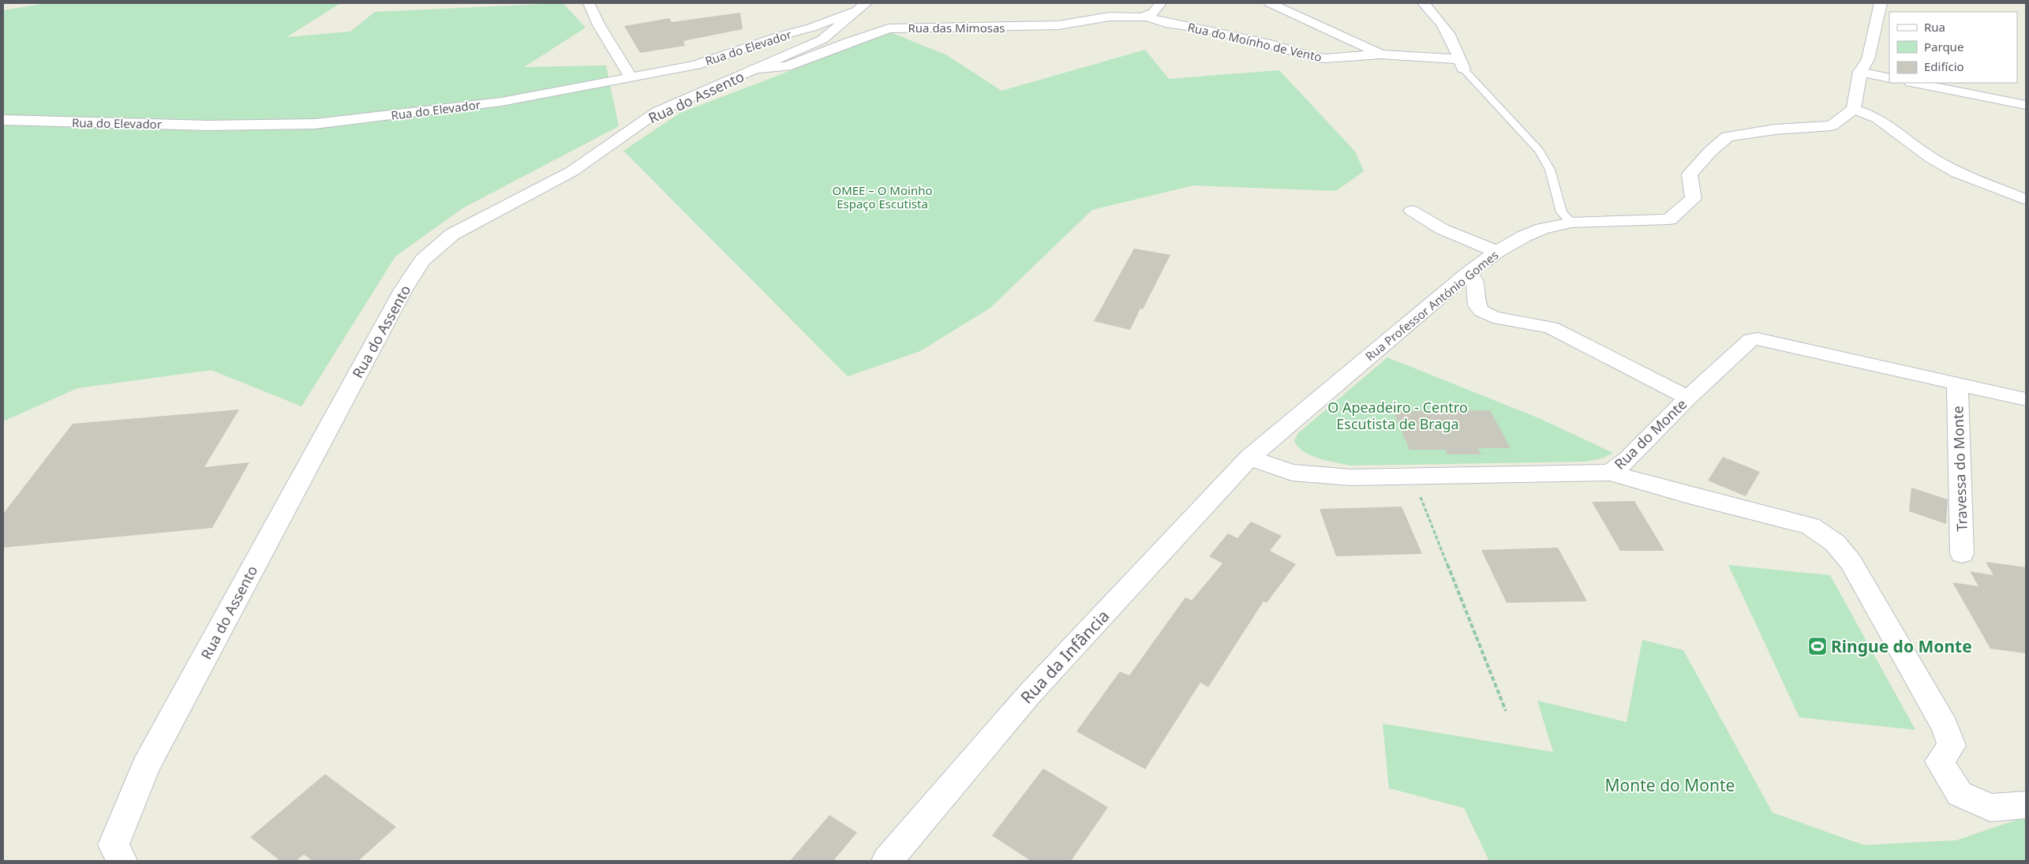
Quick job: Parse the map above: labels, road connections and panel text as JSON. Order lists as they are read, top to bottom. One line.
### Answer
{"streets":{"street":["Rua das Mimosas","Rua do Moínho de Vento","Rua do Elevador","Rua do Assento","Rua Professor António Gomes","Rua do Monte","Travessa do Monte","Rua da Infância"]},"crossings":[["Rua das Mimosas","Rua do Moínho de Vento"],["Rua das Mimosas","Rua do Assento"],["Rua do Elevador","Rua do Assento"],["Rua Professor António Gomes","Rua do Monte"],["Rua Professor António Gomes","Rua da Infância"],["Rua do Monte","Travessa do Monte"],["Rua do Monte","Rua da Infância"]],"parks":["OMEE – O Moinho Espaço Escutista","O Apeadeiro - Centro Escutista de Braga","Monte do Monte"],"places":{"sports":["Ringue do Monte"]},"legend":["Rua","Parque","Edifício"]}
